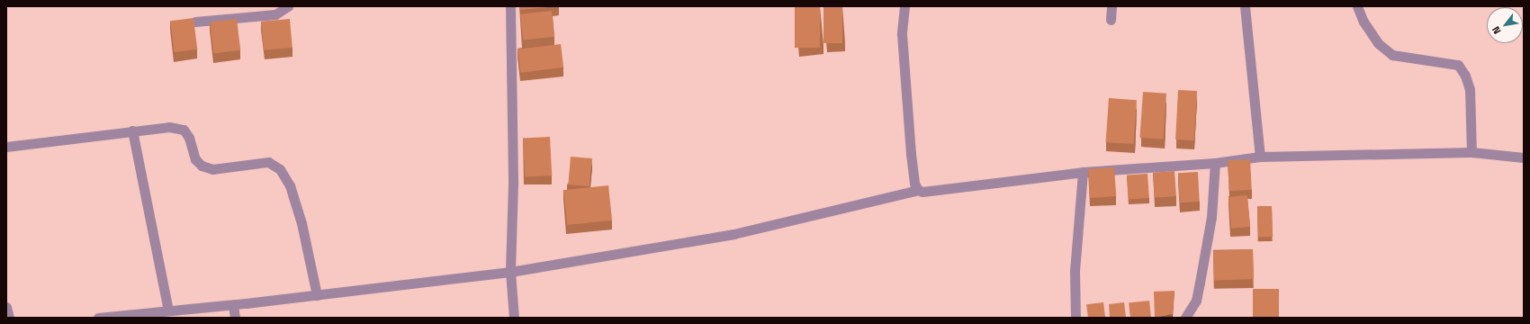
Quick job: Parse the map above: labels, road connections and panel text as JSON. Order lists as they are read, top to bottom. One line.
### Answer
{"north":"bottom left"}
